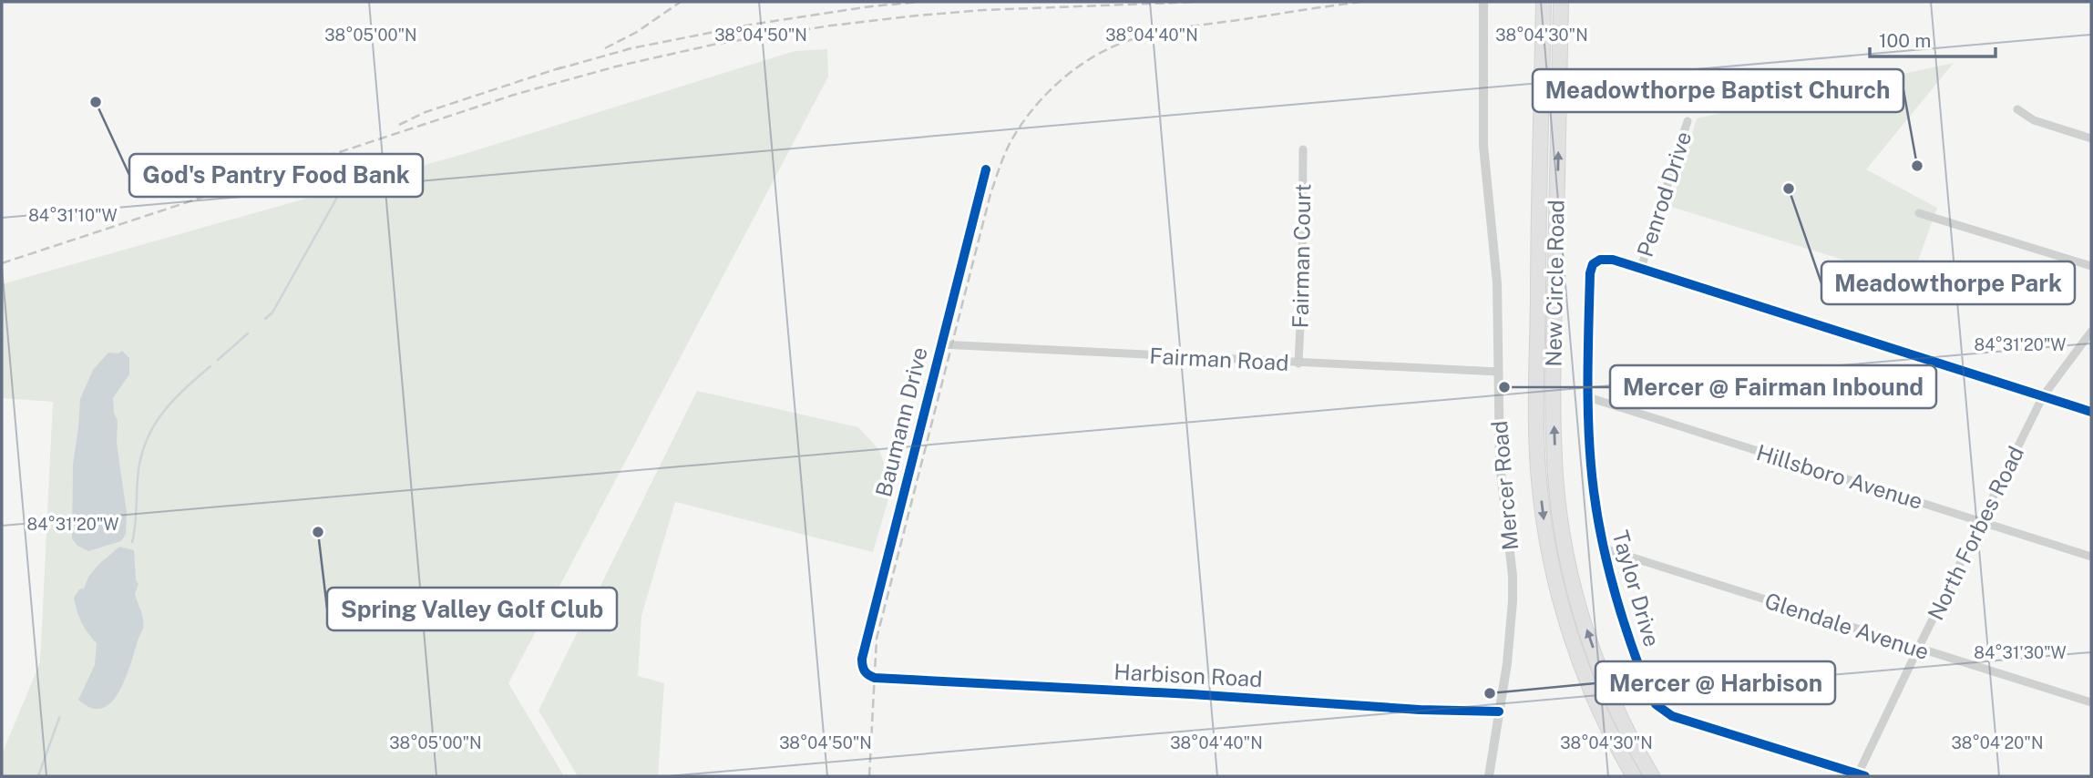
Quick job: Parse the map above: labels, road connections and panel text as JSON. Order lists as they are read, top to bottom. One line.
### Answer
{"streets":{"highway":["New Circle Road"],"street":["Penrod Drive","Fairman Court","Fairman Road","Baumann Drive","Hillsboro Avenue","Mercer Road","North Forbes Road","Taylor Drive","Glendale Avenue","Harbison Road"]},"crossings":[["Penrod Drive","Taylor Drive"],["Fairman Court","Fairman Road"],["Fairman Road","Baumann Drive"],["Fairman Road","Mercer Road"],["Baumann Drive","Harbison Road"],["Hillsboro Avenue","North Forbes Road"],["Hillsboro Avenue","Taylor Drive"],["Mercer Road","Harbison Road"],["North Forbes Road","Taylor Drive"],["North Forbes Road","Glendale Avenue"],["Taylor Drive","Glendale Avenue"]],"places":["God's Pantry Food Bank","Meadowthorpe Baptist Church","Meadowthorpe Park","Mercer @ Fairman Inbound","Spring Valley Golf Club","Mercer @ Harbison"],"scale_bar":"100 m","coordinates":["38°05'00\"N","38°04'50\"N","38°04'40\"N","38°04'30\"N","84°31'10\"W","84°31'20\"W","84°31'30\"W","38°04'20\"N"]}
